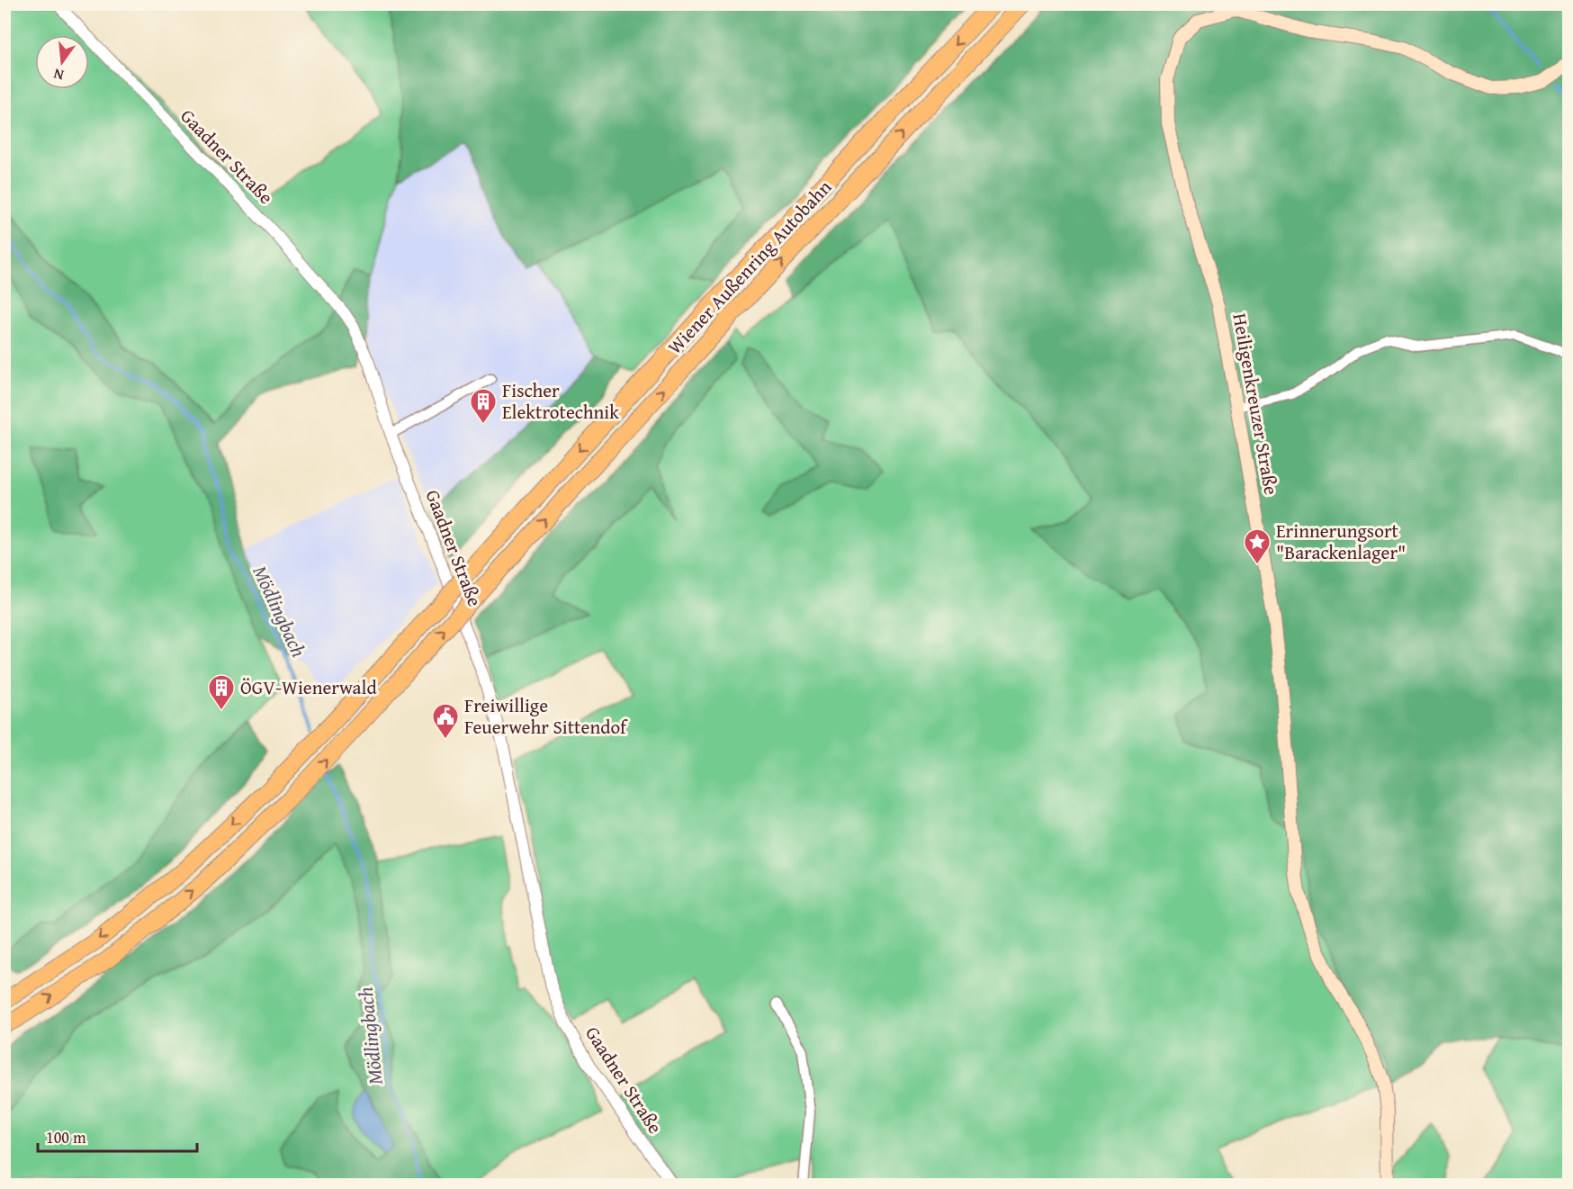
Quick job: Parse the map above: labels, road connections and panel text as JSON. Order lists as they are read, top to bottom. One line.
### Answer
{"streets":{"highway":["Wiener Außenring Autobahn"],"main road":["Heiligenkreuzer Straße"],"street":["Gaadner Straße"]},"water":["Mödlingbach"],"places":{"building":["Fischer Elektrotechnik","ÖGV-Wienerwald"],"place":["Erinnerungsort \"Barackenlager\""],"public building":["Freiwillige Feuerwehr Sittendof"]},"scale_bar":"100 m","north":"bottom"}
